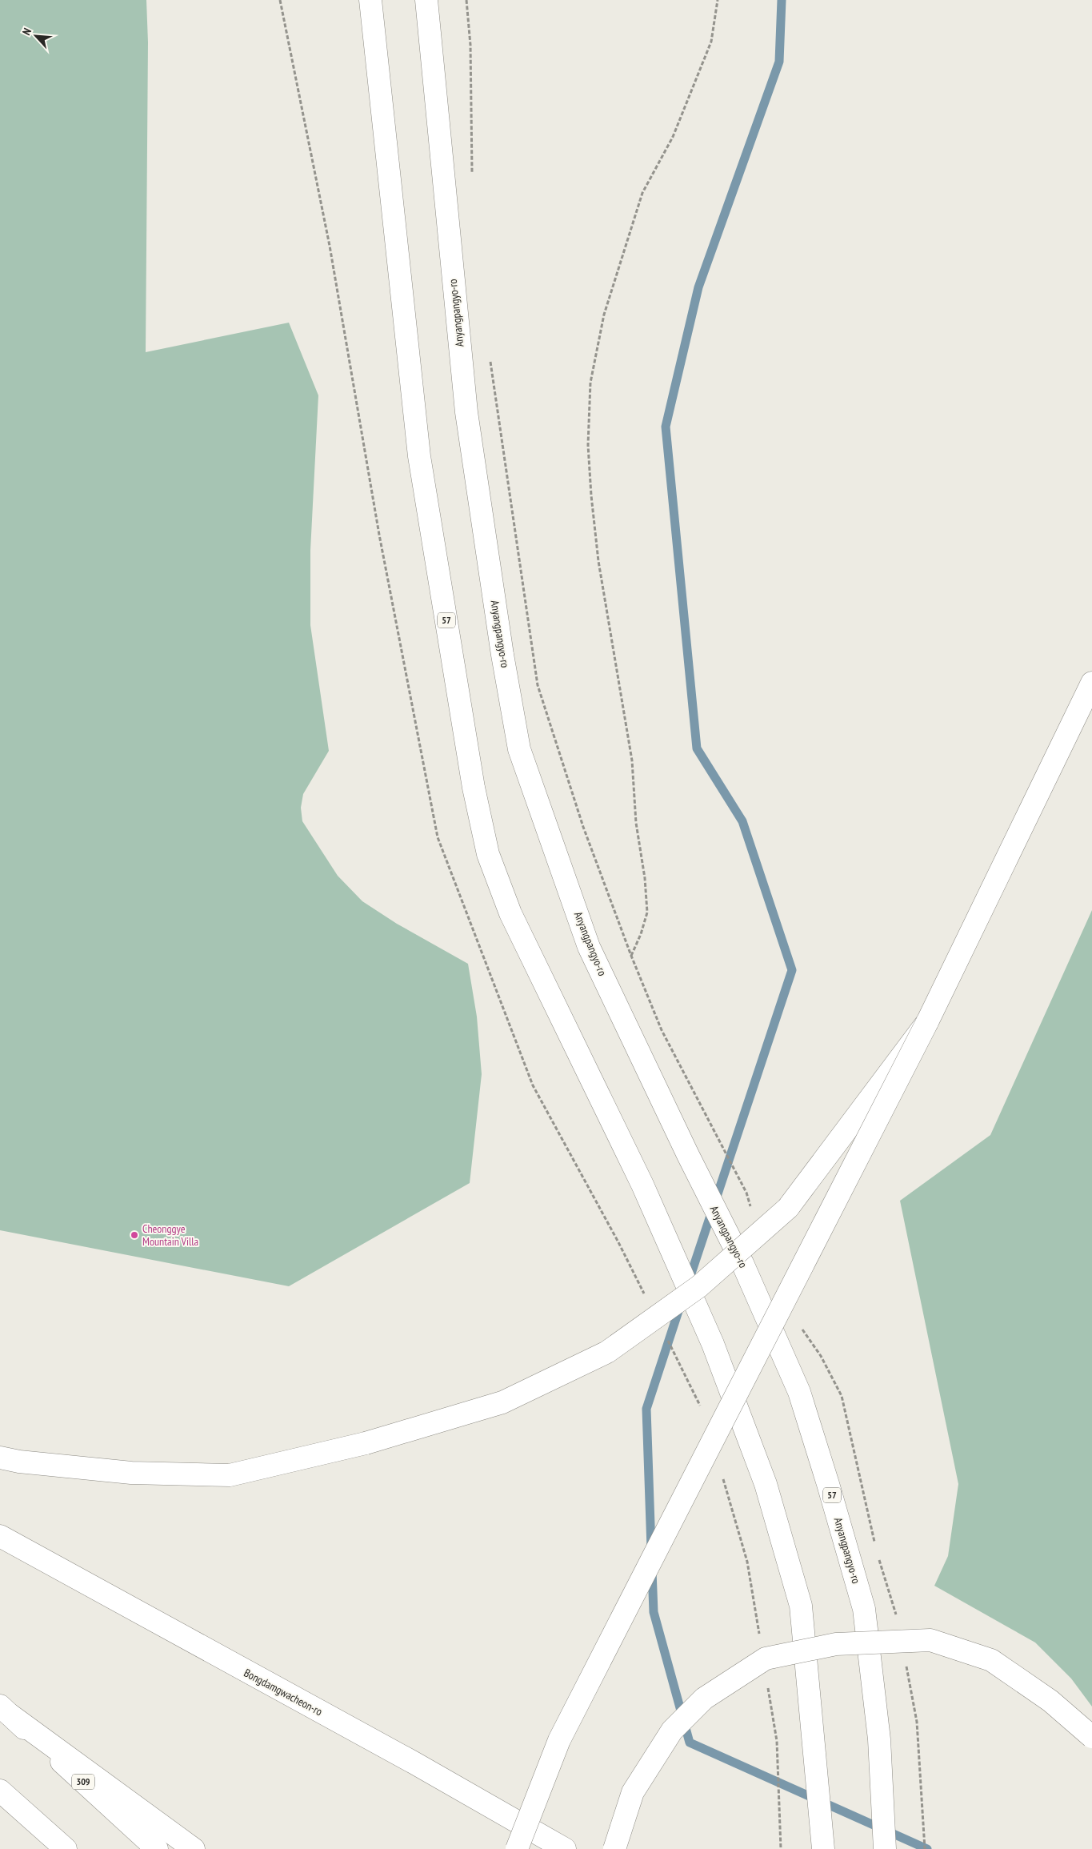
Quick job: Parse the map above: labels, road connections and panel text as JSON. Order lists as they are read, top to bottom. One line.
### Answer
{"streets":{"main road":["Anyangpangyo-ro","57","Bongdamgwacheon-ro","309"]},"places":["Cheonggye Mountain Villa"],"north":"top left"}
